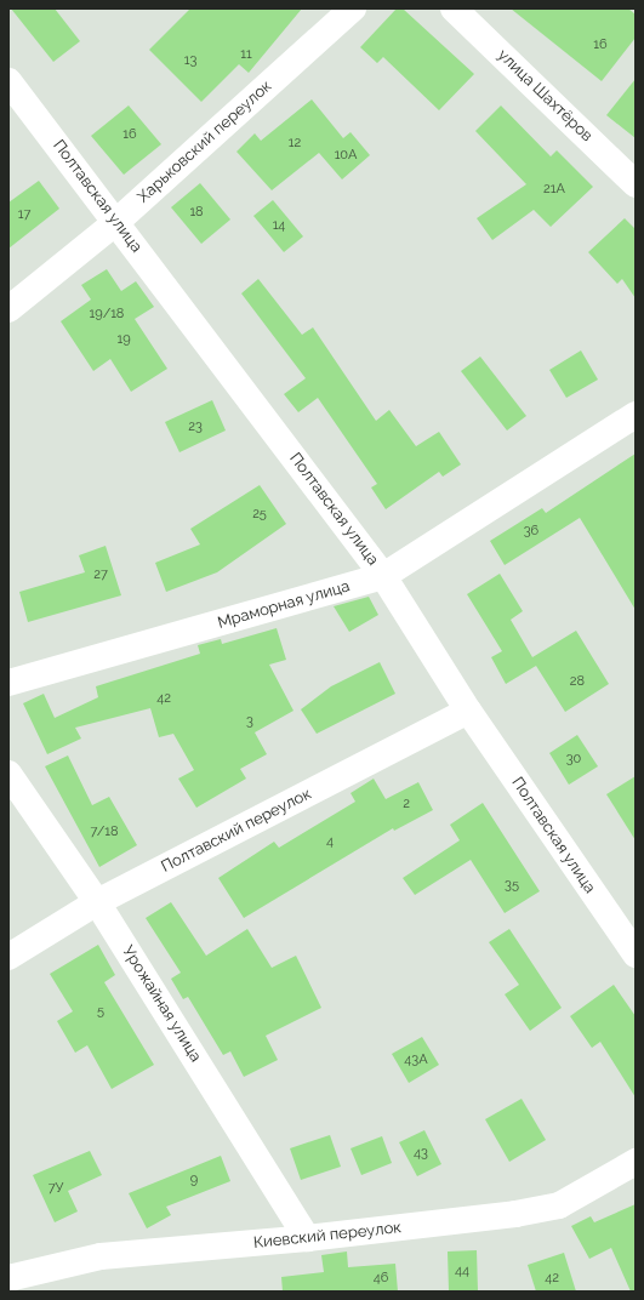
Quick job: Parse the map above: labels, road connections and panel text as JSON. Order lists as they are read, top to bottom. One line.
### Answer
{"streets":{"street":["улица Шахтёров","Харьковский переулок","Полтавская улица","Мраморная улица","Полтавский переулок","Урожайная улица","Киевский переулок"]},"crossings":[["Харьковский переулок","Полтавская улица"],["Полтавская улица","Мраморная улица"],["Полтавская улица","Полтавский переулок"],["Полтавский переулок","Урожайная улица"],["Урожайная улица","Киевский переулок"]],"house_numbers":["16","11","13","16","12","10А","21А","18","17","14","19/18","19","23","25","36","27","28","42","3","30","2","7/18","4","35","5","43А","43","9","7У","44","46","42"]}
